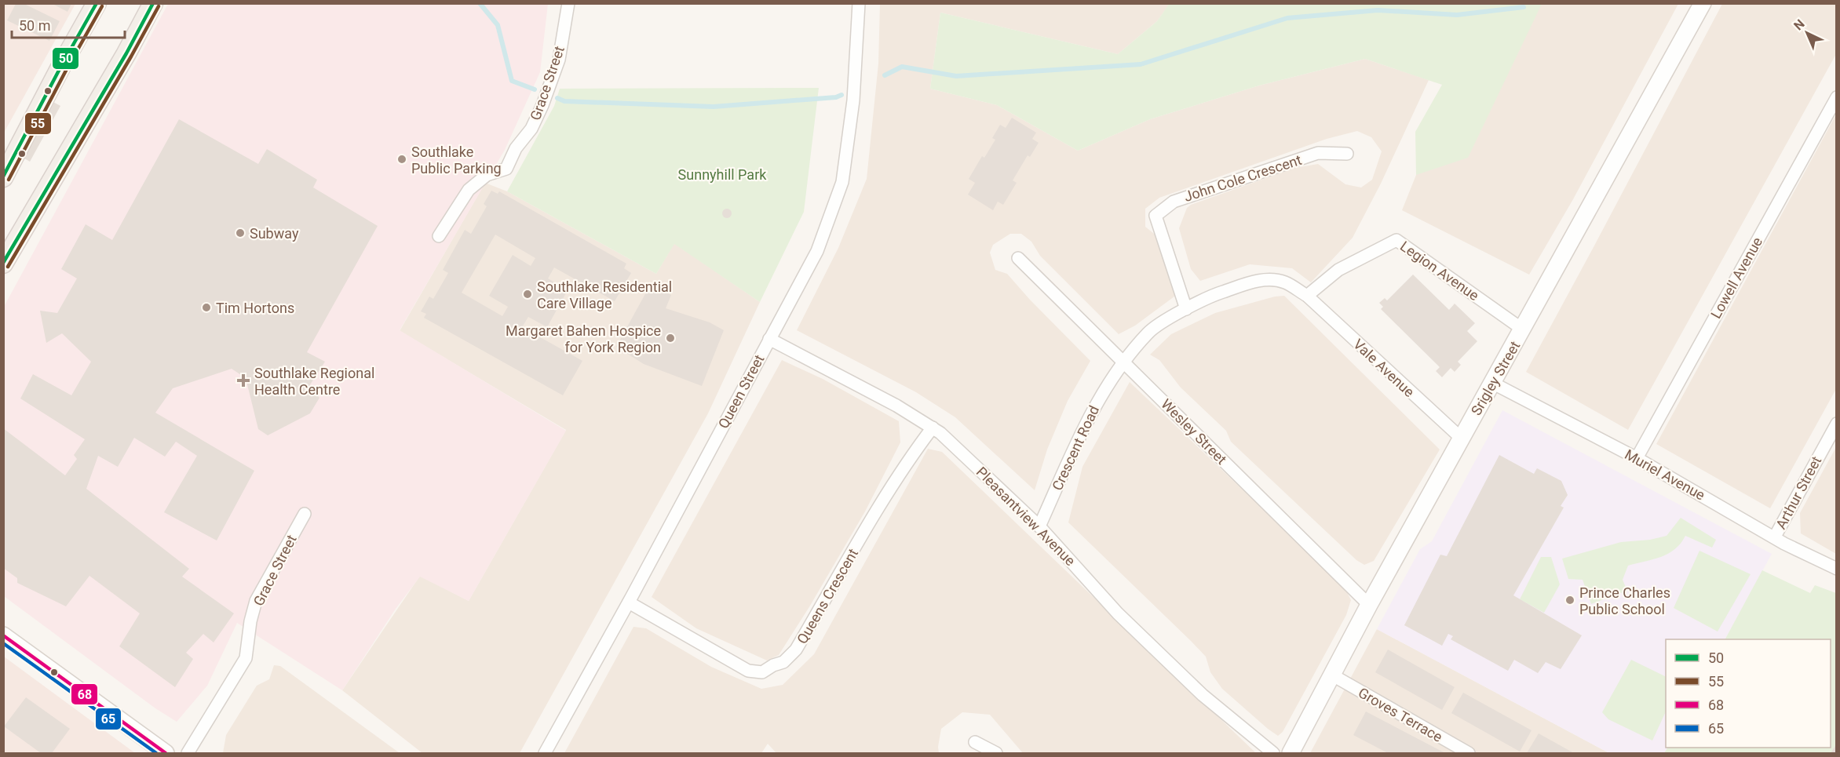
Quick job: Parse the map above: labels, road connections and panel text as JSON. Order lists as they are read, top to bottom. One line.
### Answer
{"streets":{"street":["Grace Street","John Cole Crescent","Legion Avenue","Lowell Avenue","Vale Avenue","Srigley Street","Queen Street","Wesley Street","Crescent Road","Muriel Avenue","Arthur Street","Pleasantview Avenue","Queens Crescent","Groves Terrace"]},"crossings":[["John Cole Crescent","Crescent Road"],["Legion Avenue","Vale Avenue"],["Legion Avenue","Srigley Street"],["Legion Avenue","Crescent Road"],["Lowell Avenue","Muriel Avenue"],["Vale Avenue","Srigley Street"],["Vale Avenue","Crescent Road"],["Srigley Street","Wesley Street"],["Srigley Street","Muriel Avenue"],["Srigley Street","Groves Terrace"],["Queen Street","Pleasantview Avenue"],["Queen Street","Queens Crescent"],["Wesley Street","Crescent Road"],["Crescent Road","Pleasantview Avenue"],["Muriel Avenue","Arthur Street"],["Pleasantview Avenue","Queens Crescent"]],"parks":["Sunnyhill Park"],"places":{"other":["Southlake Public Parking","Subway","Southlake Residential Care Village","Tim Hortons","Margaret Bahen Hospice for York Region","Prince Charles Public School"],"health":["Southlake Regional Health Centre"]},"lines":["transit line 50","transit line 55","transit line 68","transit line 65"],"legend":["50","55","68","65"],"scale_bar":"50 m","north":"top left"}
